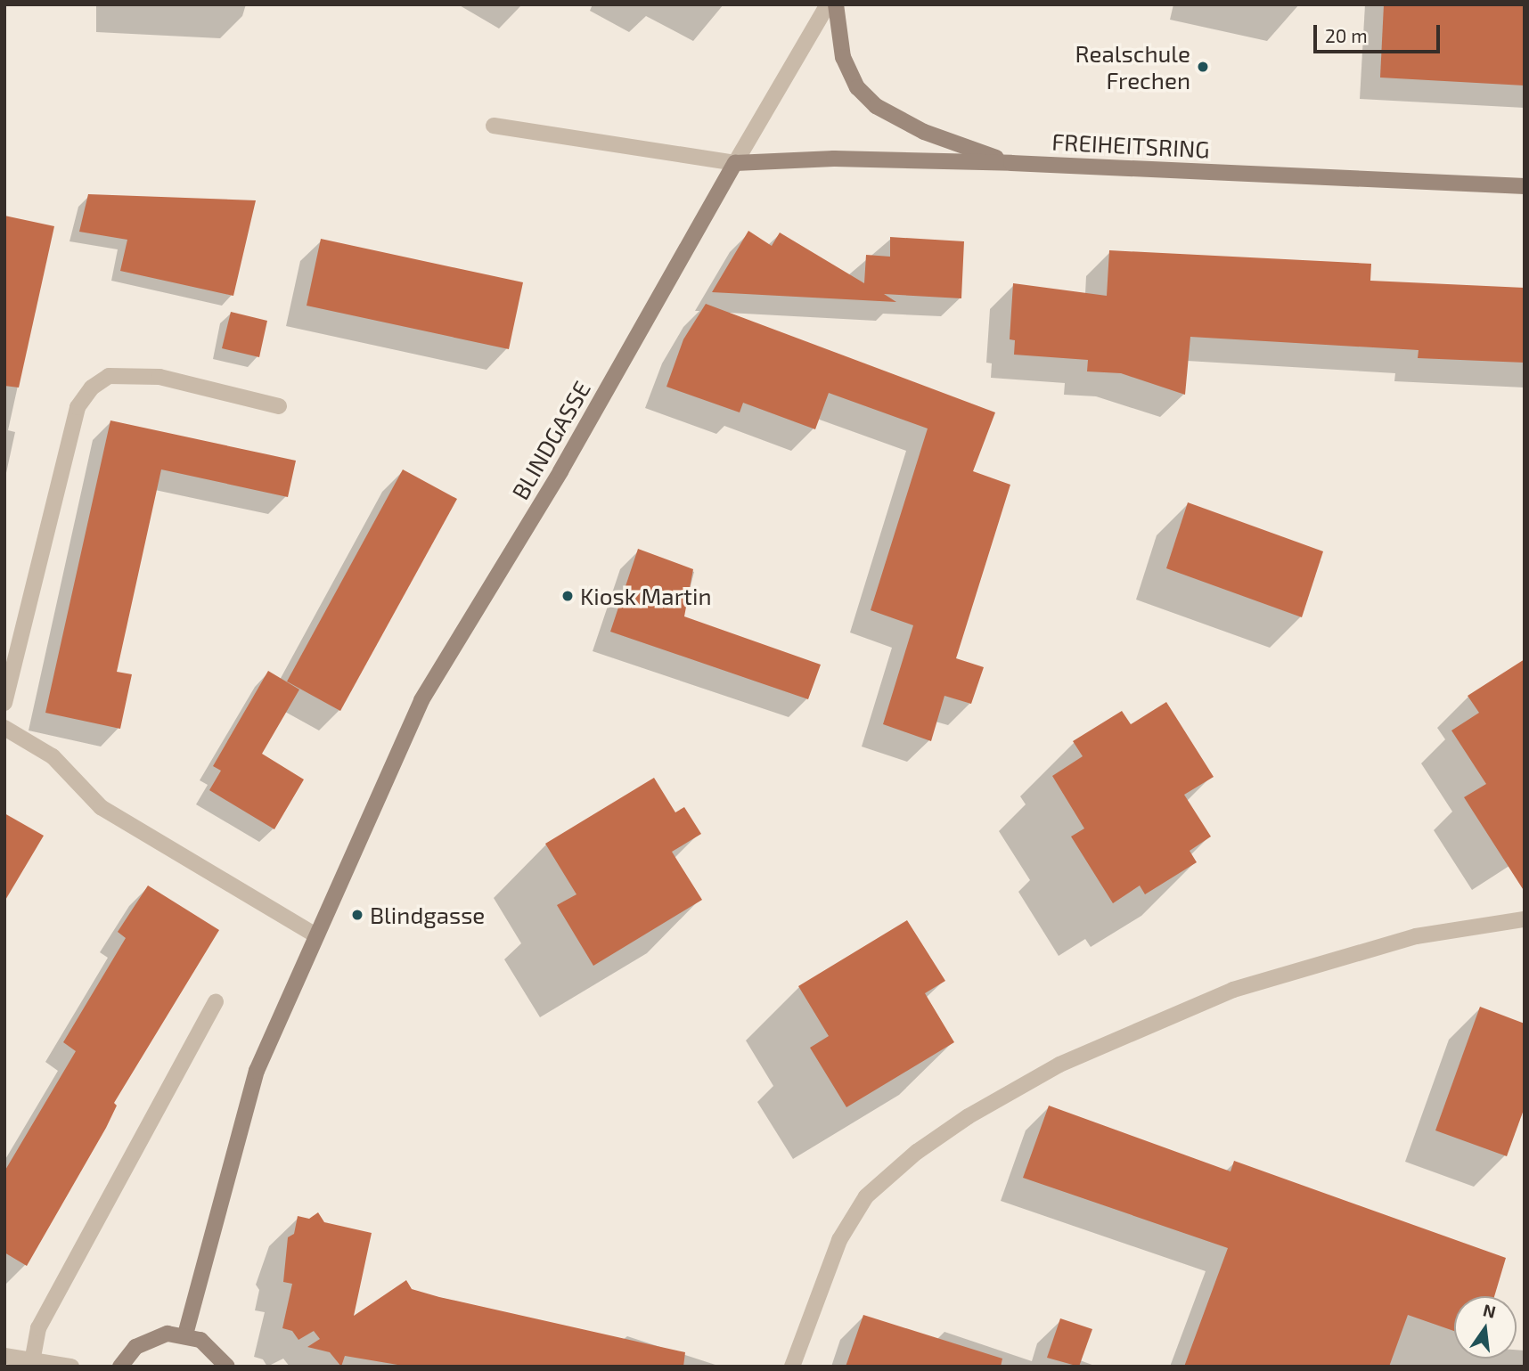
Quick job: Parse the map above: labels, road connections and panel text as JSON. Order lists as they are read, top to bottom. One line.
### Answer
{"streets":{"main road":["FREIHEITSRING","BLINDGASSE"]},"crossings":[["FREIHEITSRING","BLINDGASSE"]],"places":["Realschule Frechen","Kiosk Martin","Blindgasse"],"scale_bar":"20 m","north":"top"}
